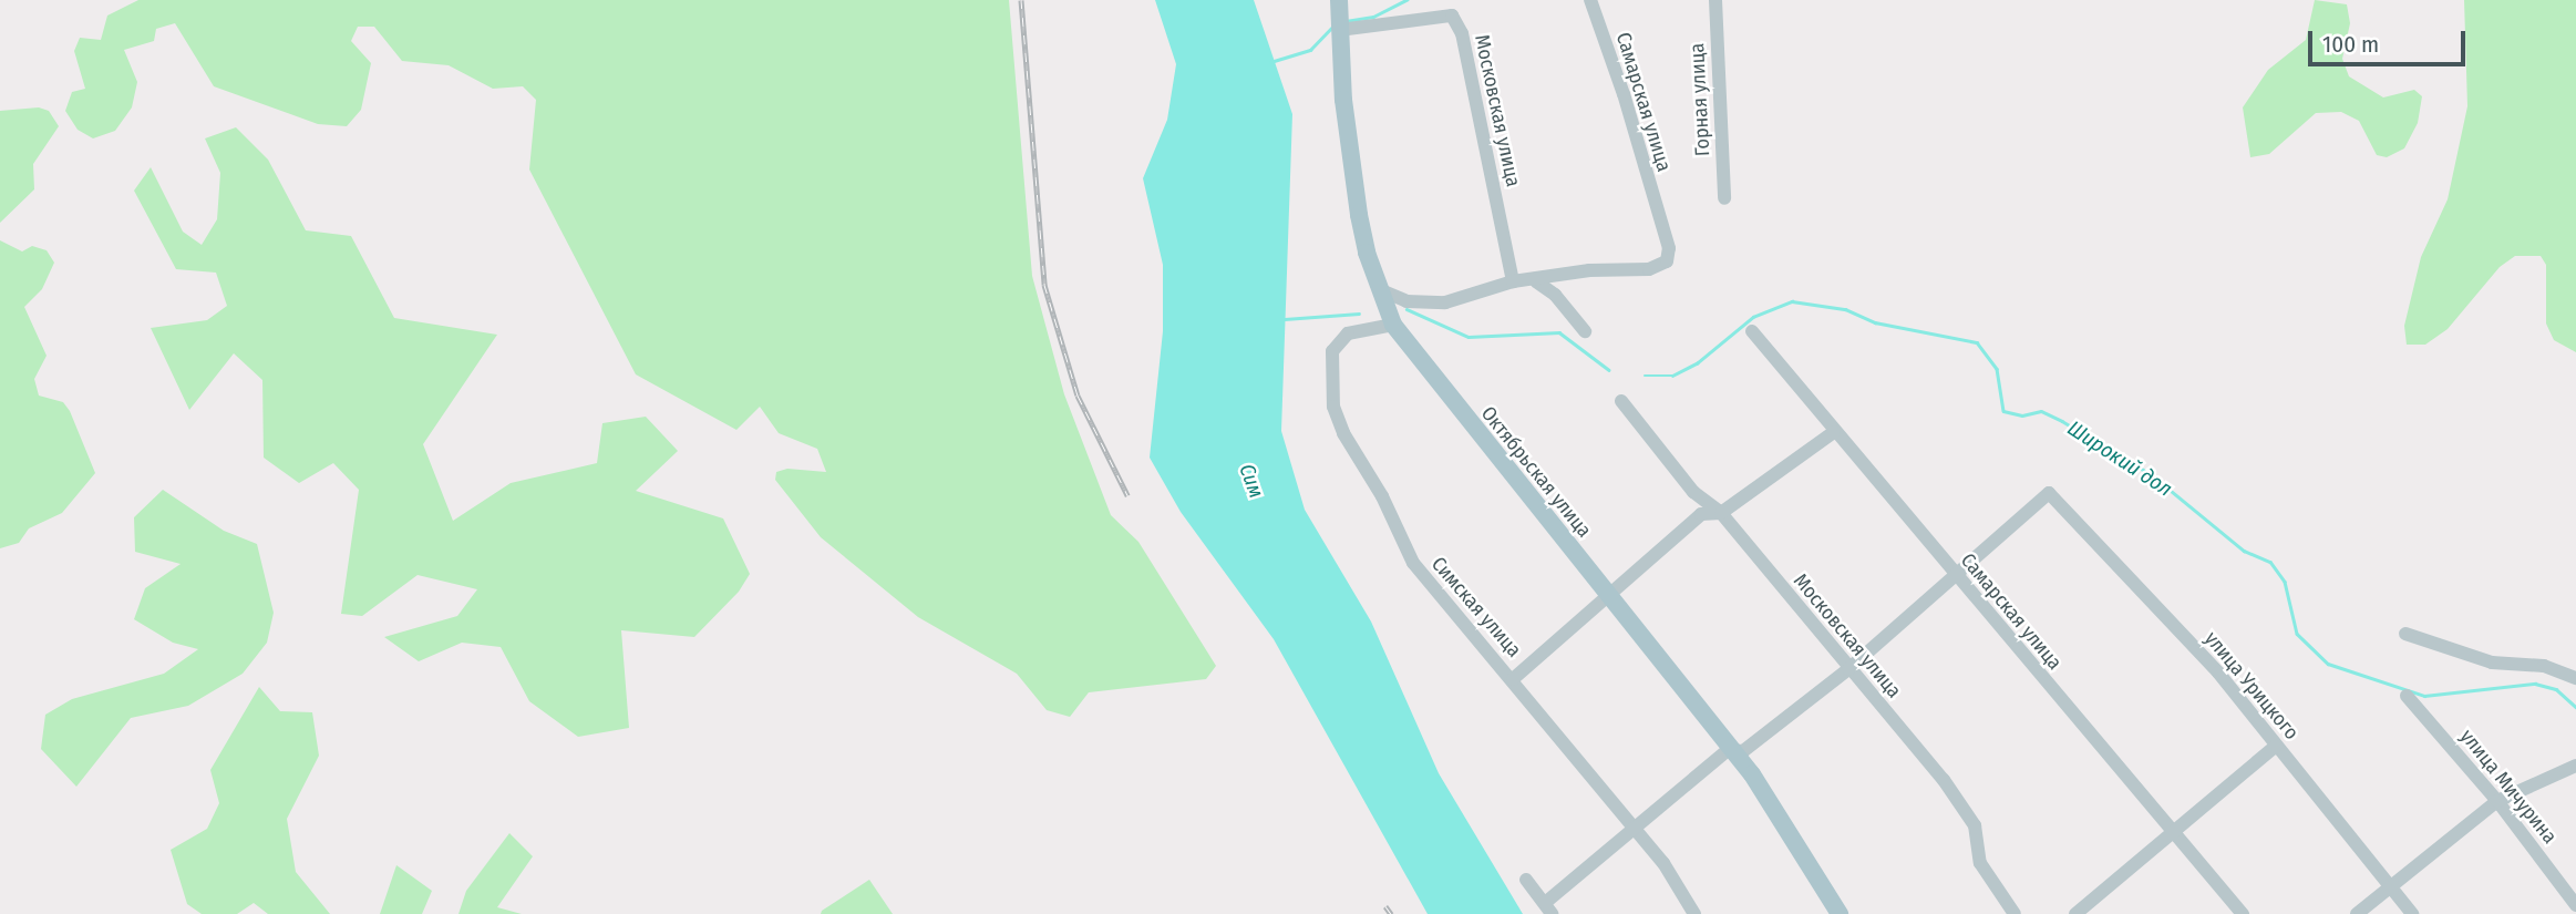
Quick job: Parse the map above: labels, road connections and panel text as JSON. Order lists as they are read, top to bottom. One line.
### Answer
{"streets":{"main road":["Октябрьская улица"],"street":["Горная улица","Самарская улица","Московская улица","Симская улица","улица Урицкого","улица Мичурина"]},"crossings":[["Самарская улица","улица Урицкого"],["Московская улица","Октябрьская улица"],["Октябрьская улица","Симская улица"]],"water":["Широкий дол","Сим"],"scale_bar":"100 m"}
